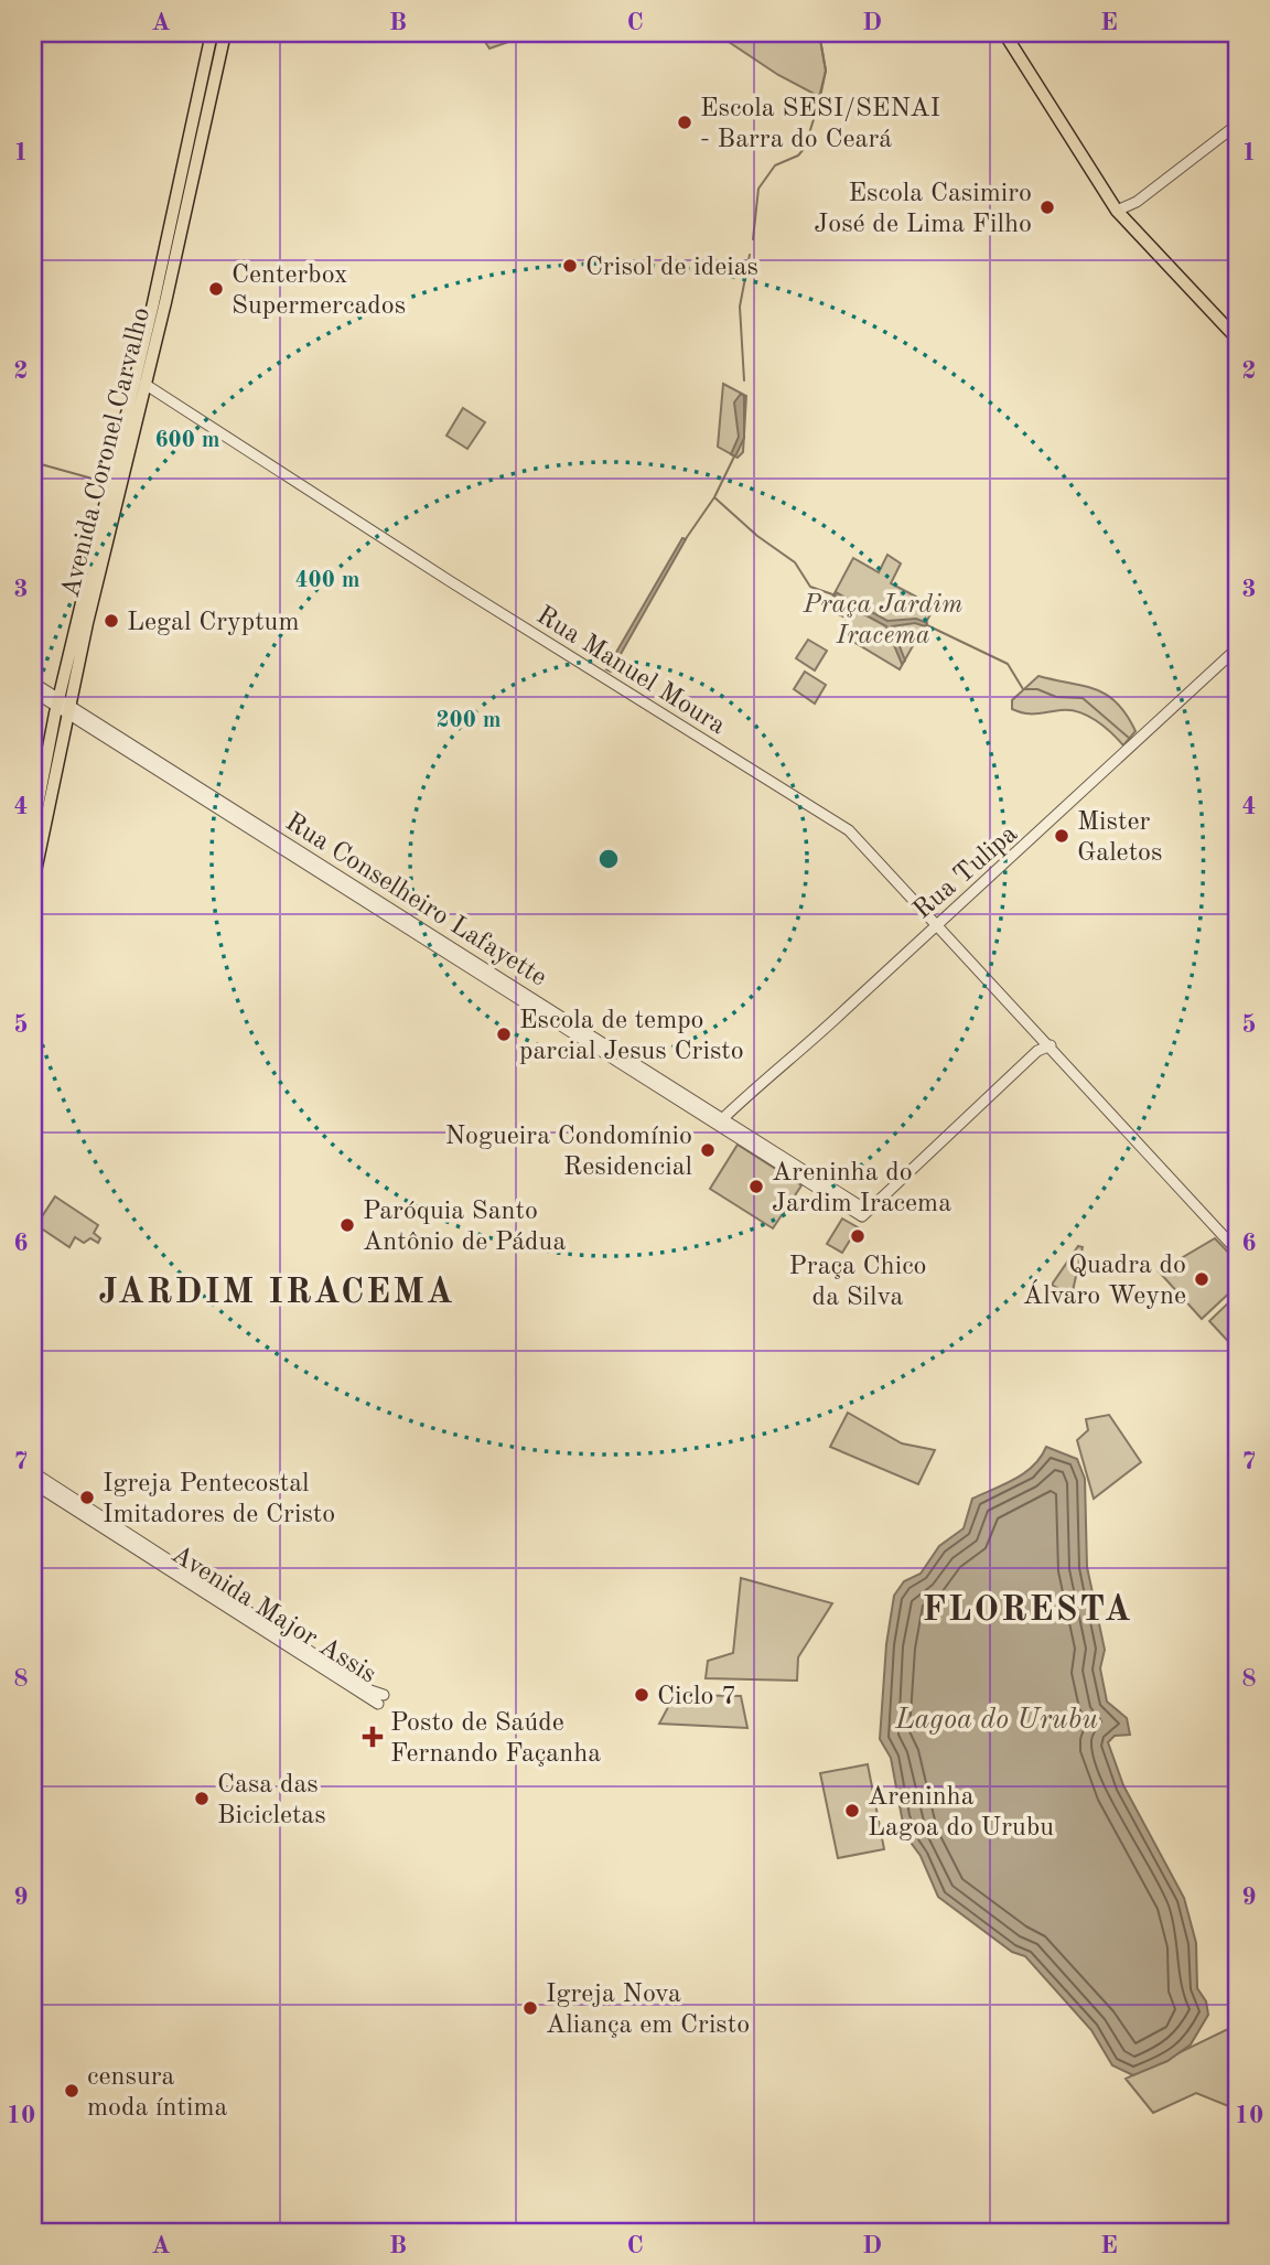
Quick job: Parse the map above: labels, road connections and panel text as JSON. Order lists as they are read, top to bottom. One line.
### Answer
{"streets":{"main road":["Avenida Coronel Carvalho"],"street":["Rua Manuel Moura","Rua Tulipa","Rua Conselheiro Lafayette","Avenida Major Assis"]},"crossings":[["Avenida Coronel Carvalho","Rua Manuel Moura"],["Avenida Coronel Carvalho","Rua Conselheiro Lafayette"],["Rua Manuel Moura","Rua Tulipa"],["Rua Manuel Moura","Rua Conselheiro Lafayette"],["Rua Tulipa","Rua Conselheiro Lafayette"]],"districts":["JARDIM IRACEMA","FLORESTA"],"water":["Lagoa do Urubu"],"parks":["Praça Jardim Iracema"],"places":{"other":["Escola SESI/SENAI - Barra do Ceará","Escola Casimiro José de Lima Filho","Crisol de ideias","Centerbox Supermercados","Legal Cryptum","Mister Galetos","Escola de tempo parcial Jesus Cristo","Nogueira Condomínio Residencial","Areninha do Jardim Iracema","Paróquia Santo Antônio de Pádua","Praça Chico da Silva","Quadra do Álvaro Weyne","Igreja Pentecostal Imitadores de Cristo","Ciclo 7","Casa das Bicicletas","Areninha Lagoa do Urubu","Igreja Nova Aliança em Cristo","censura moda íntima"],"health":["Posto de Saúde Fernando Façanha"]},"grid":{"columns":["A","B","C","D","E"],"rows":["1","2","3","4","5","6","7","8","9","10"]},"rings":["600 m","400 m","200 m"]}
